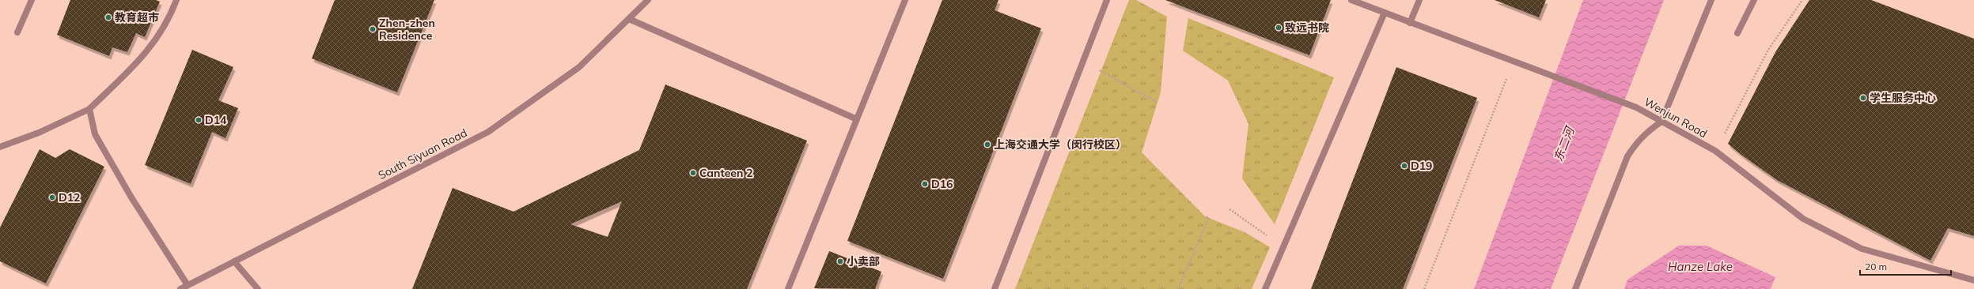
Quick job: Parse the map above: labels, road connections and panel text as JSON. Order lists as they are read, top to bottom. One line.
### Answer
{"streets":{"lane":["Wenjun Road","South Siyuan Road"]},"water":["东二河","Hanze Lake"],"places":["教育超市","致远书院","Zhen-zhen Residence","学生服务中心","D14","上海交通大学（闵行校区）","D19","Canteen 2","D16","D12","小卖部"],"scale_bar":"20 m"}
